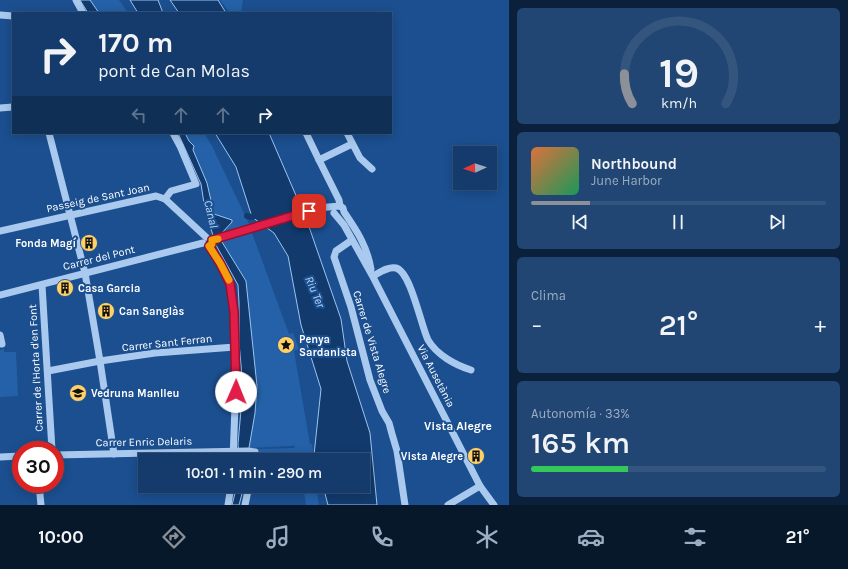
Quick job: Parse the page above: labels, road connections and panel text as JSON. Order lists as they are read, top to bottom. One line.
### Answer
{"streets":{"street":["Passeig de Sant Joan","Carrer del Pont","Carrer de Vista Alegre","Carrer Sant Ferran","Carrer de l'Horta d'en Font","Via Ausetània","Carrer Enric Delaris"]},"crossings":[["Carrer del Pont","Carrer de l'Horta d'en Font"],["Carrer del Pont","Via Ausetània"],["Carrer de Vista Alegre","Via Ausetània"],["Carrer Sant Ferran","Carrer de l'Horta d'en Font"]],"districts":["Vista Alegre"],"water":["Canal","Riu Ter"],"places":{"building":["Fonda Magí","Casa Garcia","Can Sanglàs","Vista Alegre"],"place":["Penya Sardanista"],"school or university":["Vedruna Manlleu"]},"north":"left","page":{"turn":["170 m","pont de Can Molas"],"song":["Northbound","June Harbor"],"tile":["Clima",["Autonomía · 33%","165 km"]],"heat":["−","21°","+"],"limit":"30","trip":"10:01 · 1 min · 290 m","tabs":["10:00","21°"],"gauge":["19","km/h"]}}
